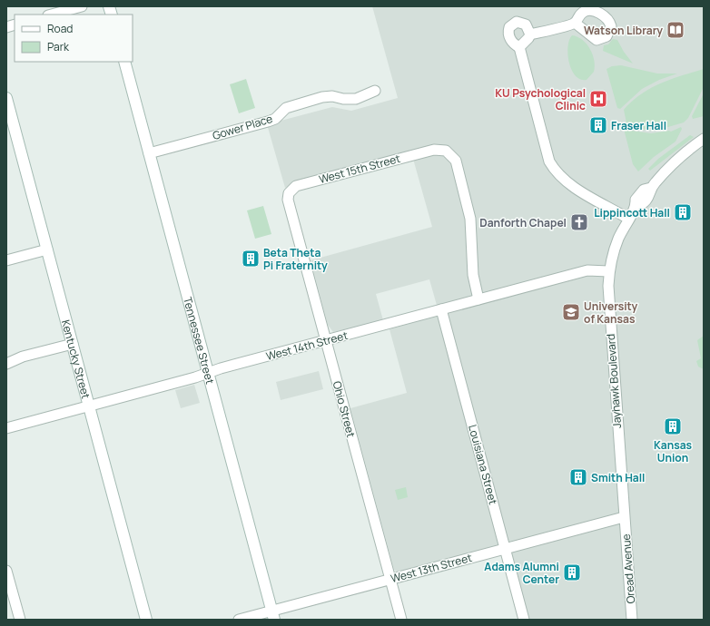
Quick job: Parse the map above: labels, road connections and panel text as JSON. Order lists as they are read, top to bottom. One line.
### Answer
{"streets":{"main road":["Tennessee Street","Kentucky Street"],"street":["Gower Place","West 15th Street","West 14th Street","Jayhawk Boulevard","Ohio Street","Louisiana Street","West 13th Street","Oread Avenue"]},"crossings":[["Gower Place","Tennessee Street"],["West 15th Street","West 14th Street"],["West 15th Street","Ohio Street"],["Tennessee Street","West 14th Street"],["Tennessee Street","West 13th Street"],["West 14th Street","Kentucky Street"],["West 14th Street","Jayhawk Boulevard"],["West 14th Street","Ohio Street"],["West 14th Street","Louisiana Street"],["Jayhawk Boulevard","West 13th Street"],["Jayhawk Boulevard","Oread Avenue"],["Ohio Street","West 13th Street"],["Louisiana Street","West 13th Street"],["West 13th Street","Oread Avenue"]],"places":{"library":["Watson Library"],"hospital":["KU Psychological Clinic"],"building":["Fraser Hall","Lippincott Hall","Beta Theta Pi Fraternity","Kansas Union","Smith Hall","Adams Alumni Center"],"church":["Danforth Chapel"],"school or university":["University of Kansas"]},"legend":["Road","Park"]}
